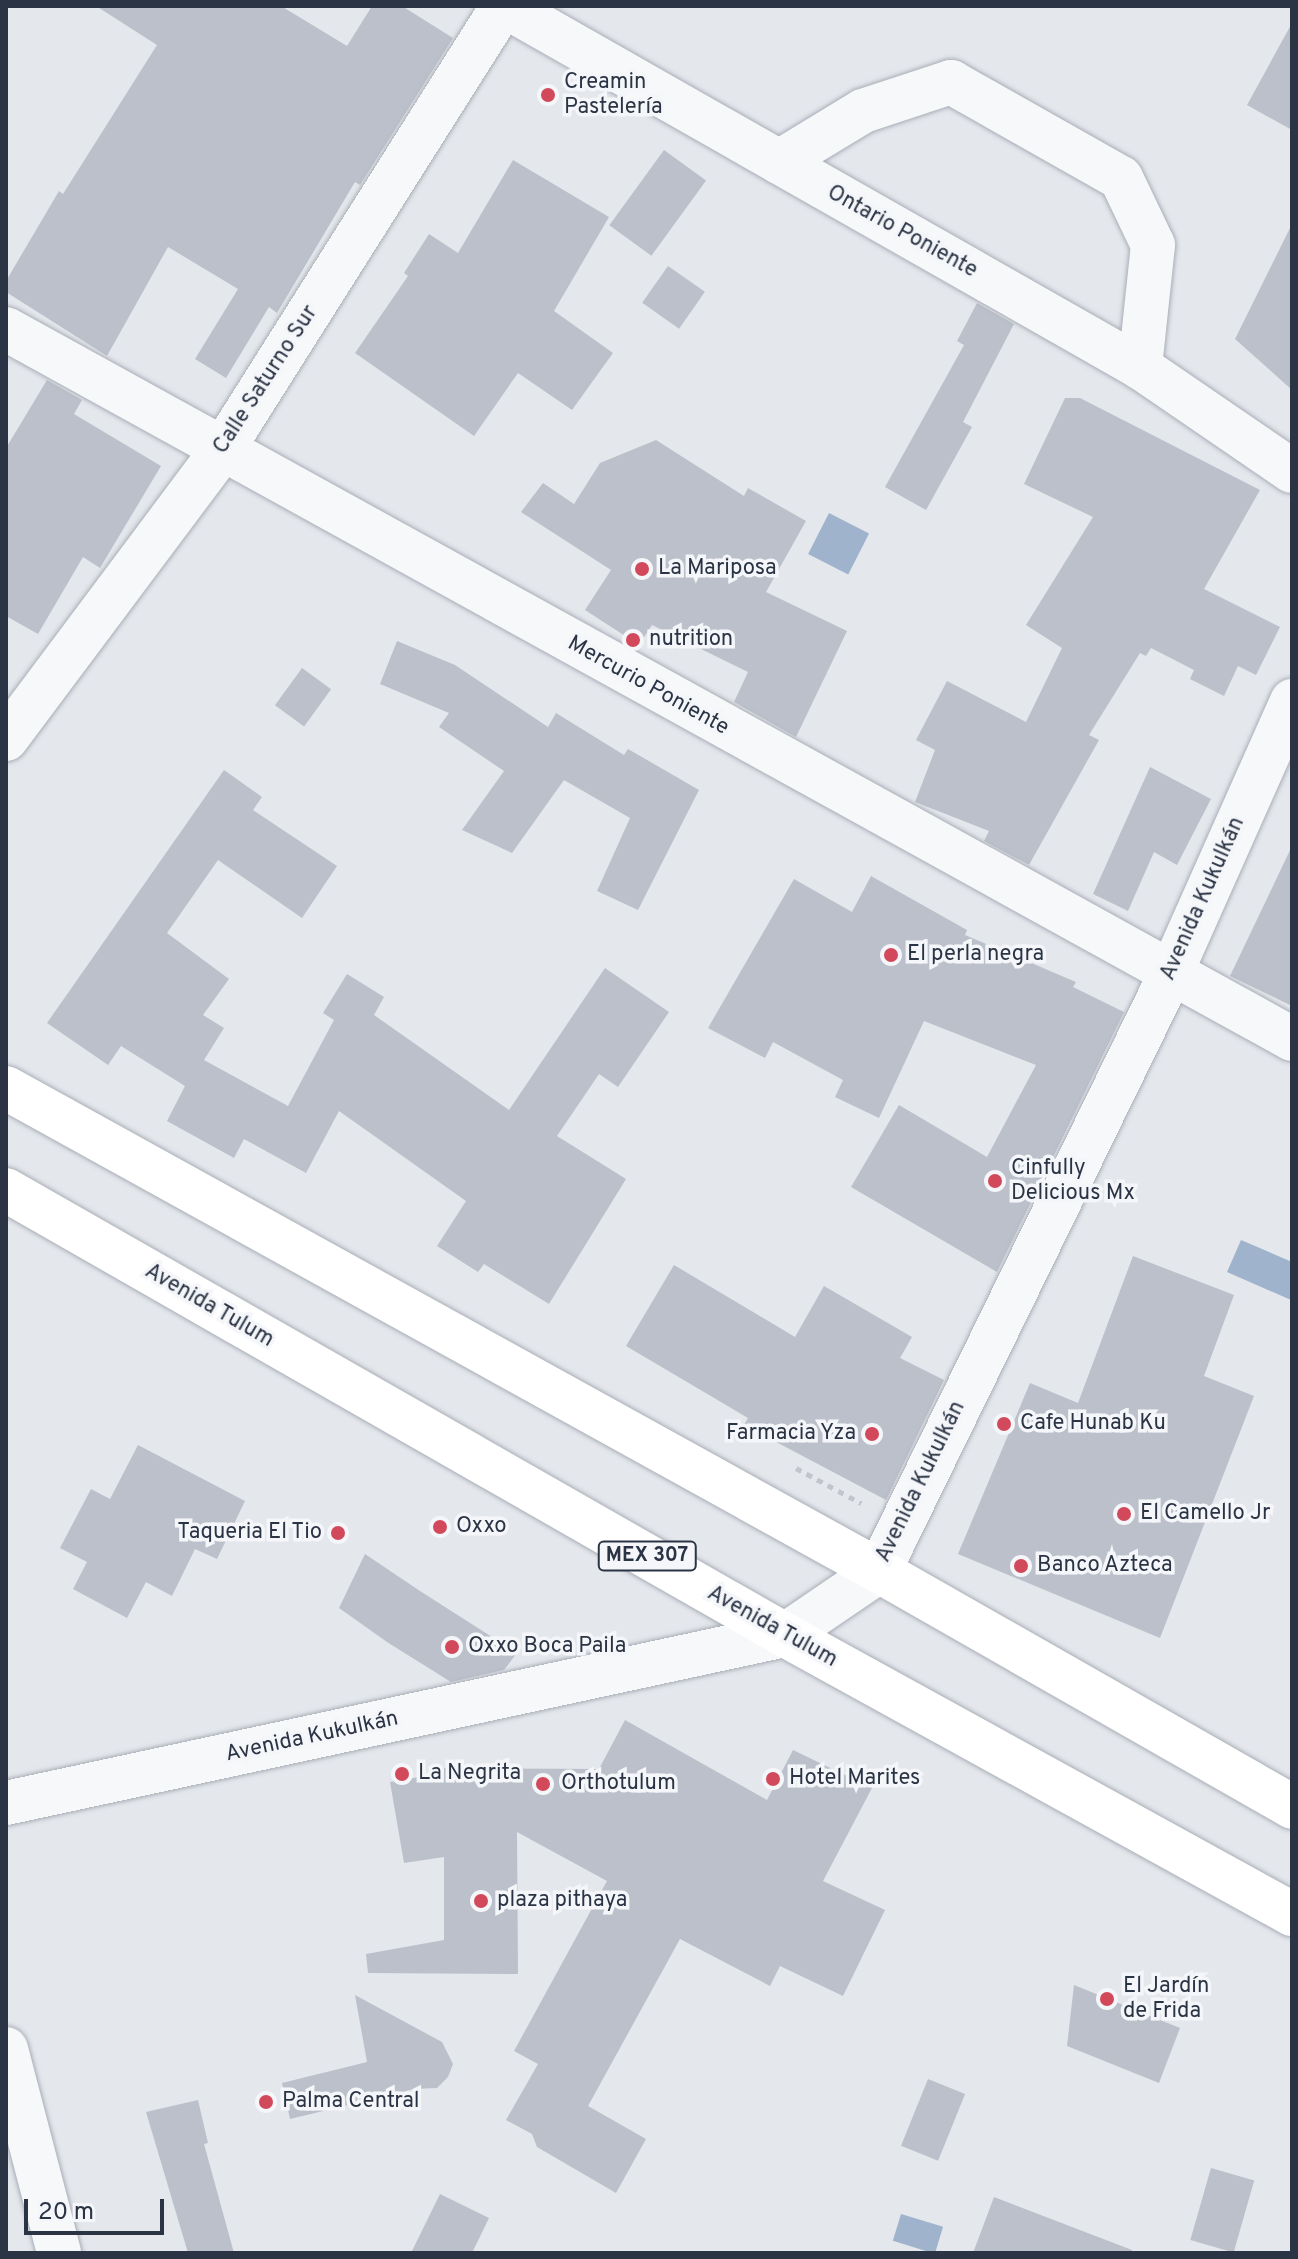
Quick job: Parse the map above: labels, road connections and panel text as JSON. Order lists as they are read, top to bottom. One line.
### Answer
{"streets":{"main road":["Avenida Tulum","MEX 307"],"street":["Ontario Poniente","Calle Saturno Sur","Mercurio Poniente","Avenida Kukulkán"]},"crossings":[["Ontario Poniente","Calle Saturno Sur"],["Calle Saturno Sur","Mercurio Poniente"],["Mercurio Poniente","Avenida Kukulkán"],["Avenida Kukulkán","Avenida Tulum"]],"places":["Creamin Pastelería","La Mariposa","nutrition","El perla negra","Cinfully Delicious Mx","Cafe Hunab Ku","Farmacia Yza","El Camello Jr","Oxxo","Taqueria El Tio","Banco Azteca","Oxxo Boca Paila","La Negrita","Hotel Marites","Orthotulum","plaza pithaya","El Jardín de Frida","Palma Central"],"scale_bar":"20 m"}
